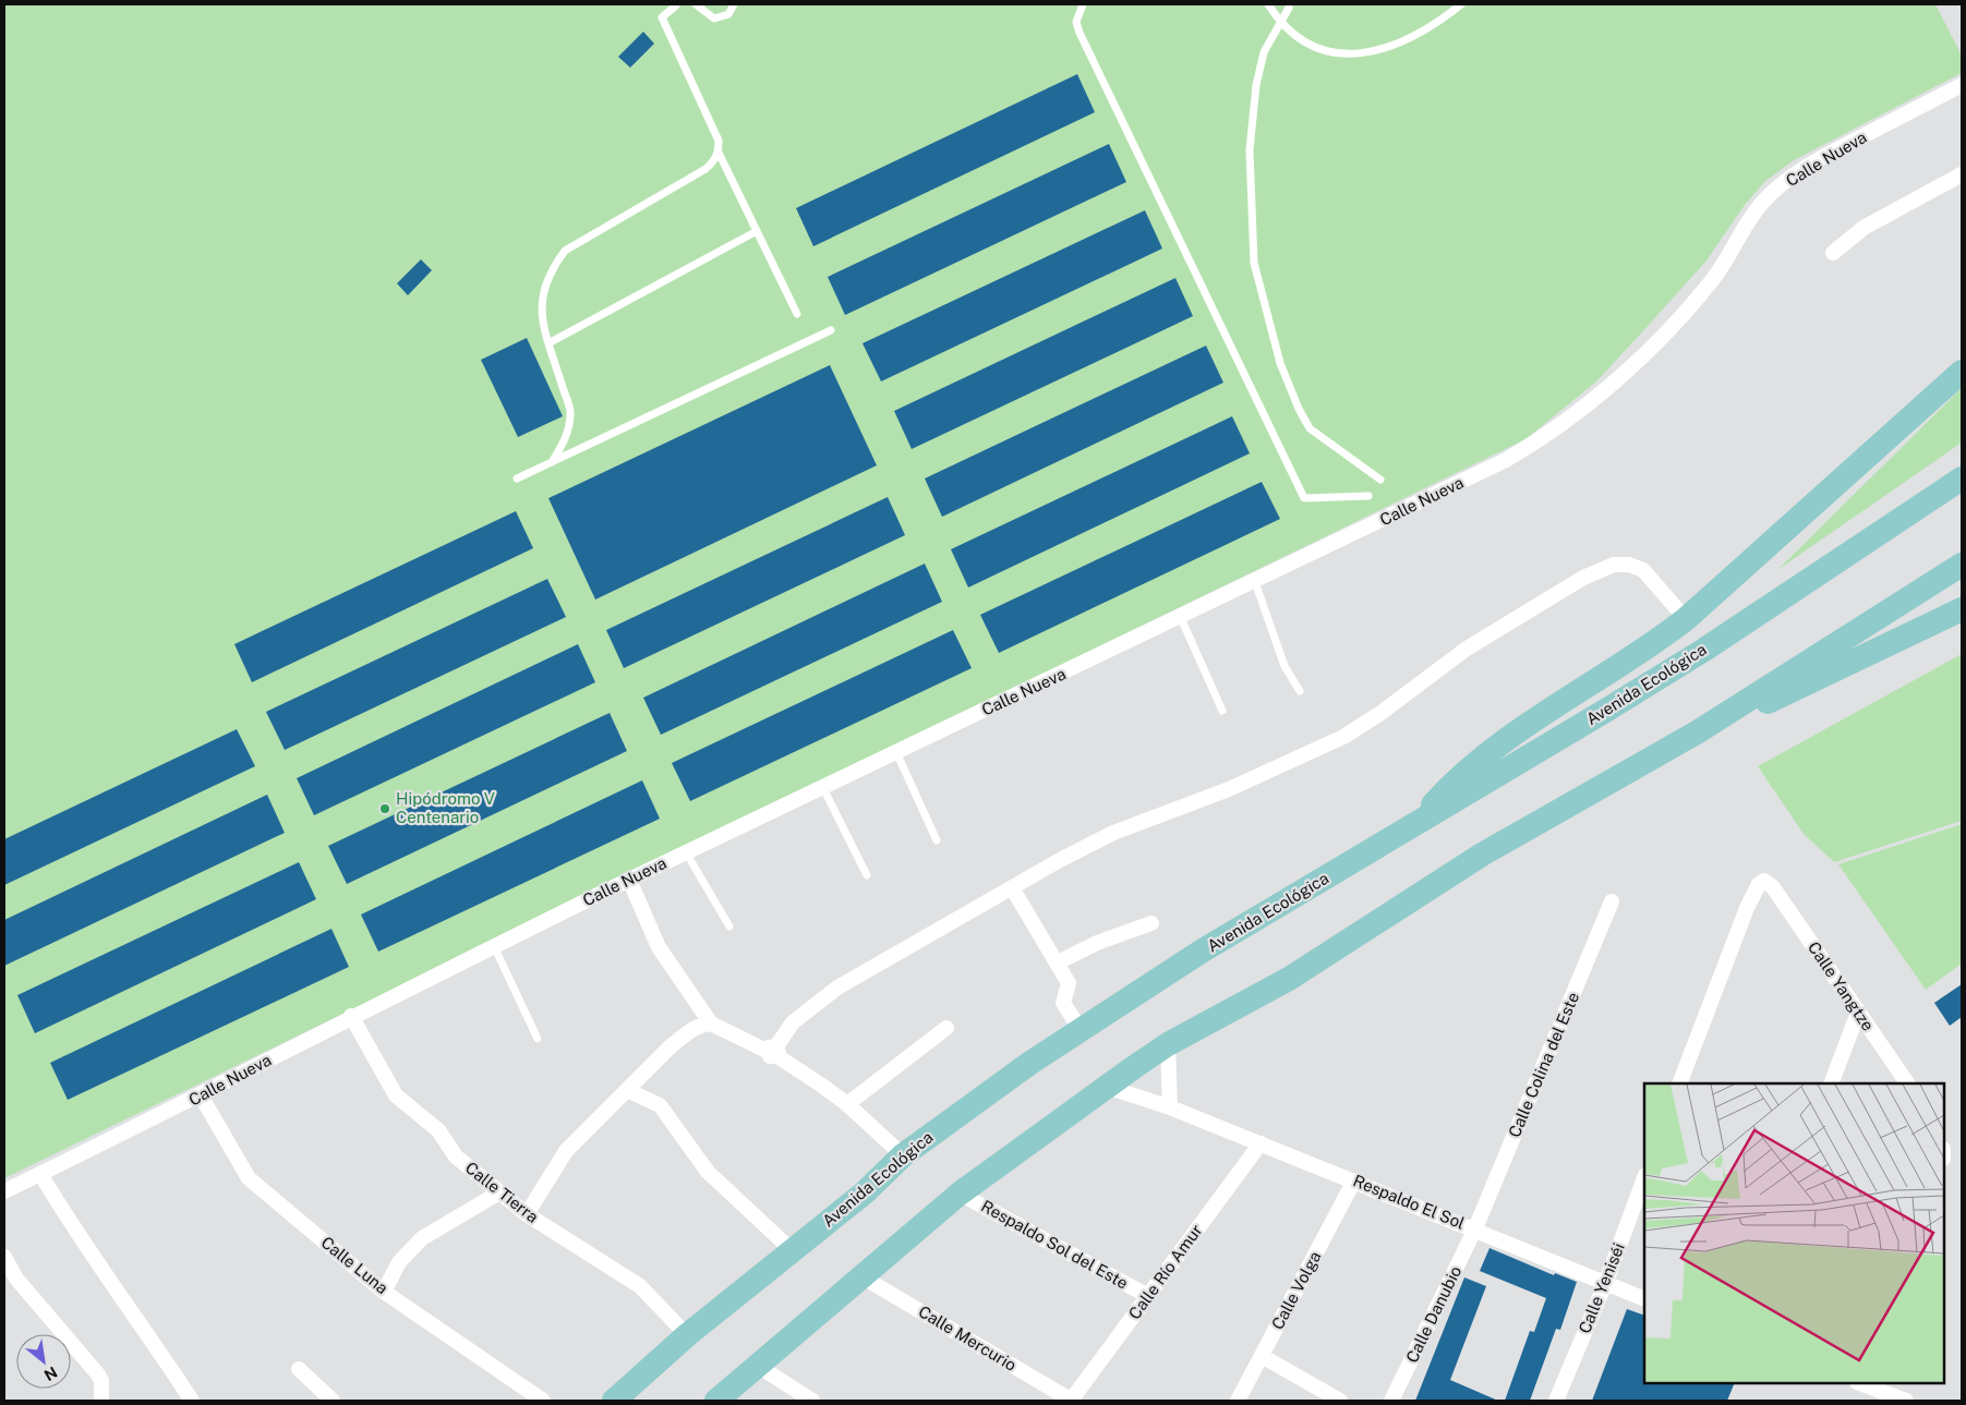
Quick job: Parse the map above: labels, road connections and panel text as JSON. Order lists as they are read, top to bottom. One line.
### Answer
{"streets":{"main road":["Avenida Ecológica"],"street":["Calle Nueva","Calle Yangtze","Calle Colina del Este","Calle Tierra","Respaldo El Sol","Respaldo Sol del Este","Calle Luna","Calle Río Amur","Calle Yeniséi","Calle Volga","Calle Danubio","Calle Mercurio"]},"crossings":[["Calle Nueva","Calle Tierra"],["Calle Nueva","Calle Luna"],["Avenida Ecológica","Calle Tierra"],["Calle Colina del Este","Respaldo El Sol"],["Calle Colina del Este","Calle Danubio"],["Respaldo El Sol","Calle Río Amur"],["Respaldo El Sol","Calle Yeniséi"],["Respaldo El Sol","Calle Volga"],["Respaldo El Sol","Calle Danubio"],["Respaldo Sol del Este","Calle Río Amur"],["Calle Río Amur","Calle Mercurio"]],"places":["Hipódromo V Centenario"],"north":"bottom right"}
